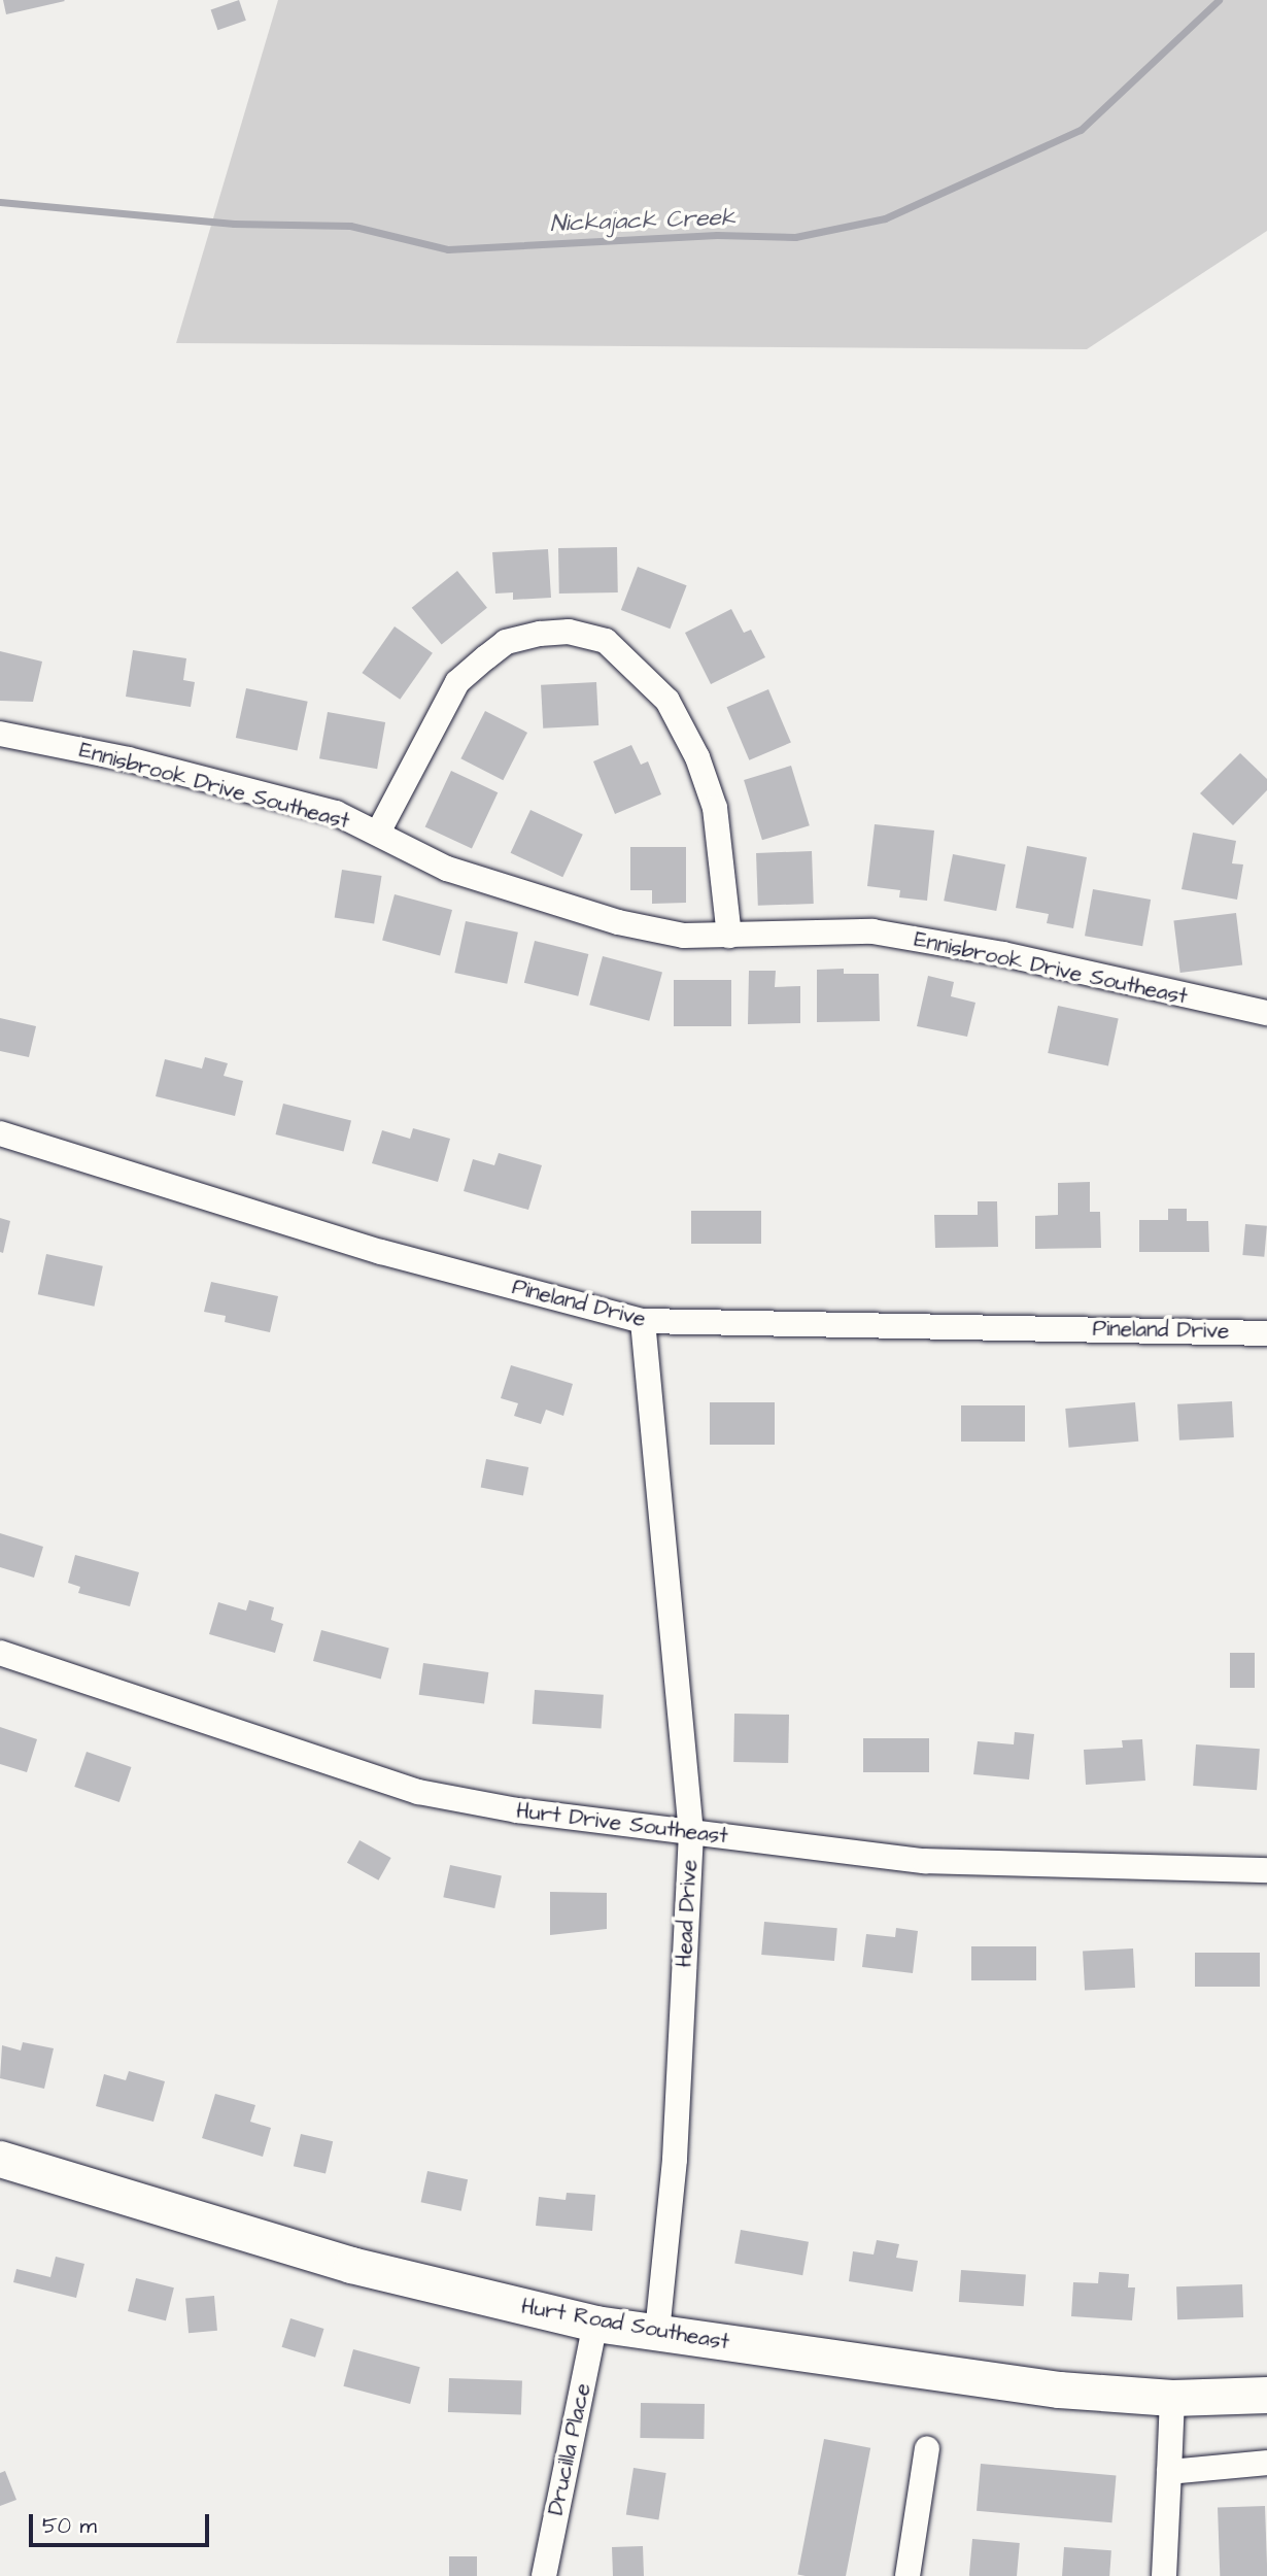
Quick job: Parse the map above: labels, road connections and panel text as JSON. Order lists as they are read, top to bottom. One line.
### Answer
{"streets":{"street":["Ennisbrook Drive Southeast","Pineland Drive","Hurt Drive Southeast","Head Drive","Hurt Road Southeast","Drucilla Place"]},"crossings":[["Pineland Drive","Head Drive"],["Hurt Drive Southeast","Head Drive"],["Head Drive","Hurt Road Southeast"],["Hurt Road Southeast","Drucilla Place"]],"water":["Nickajack Creek"],"scale_bar":"50 m"}
